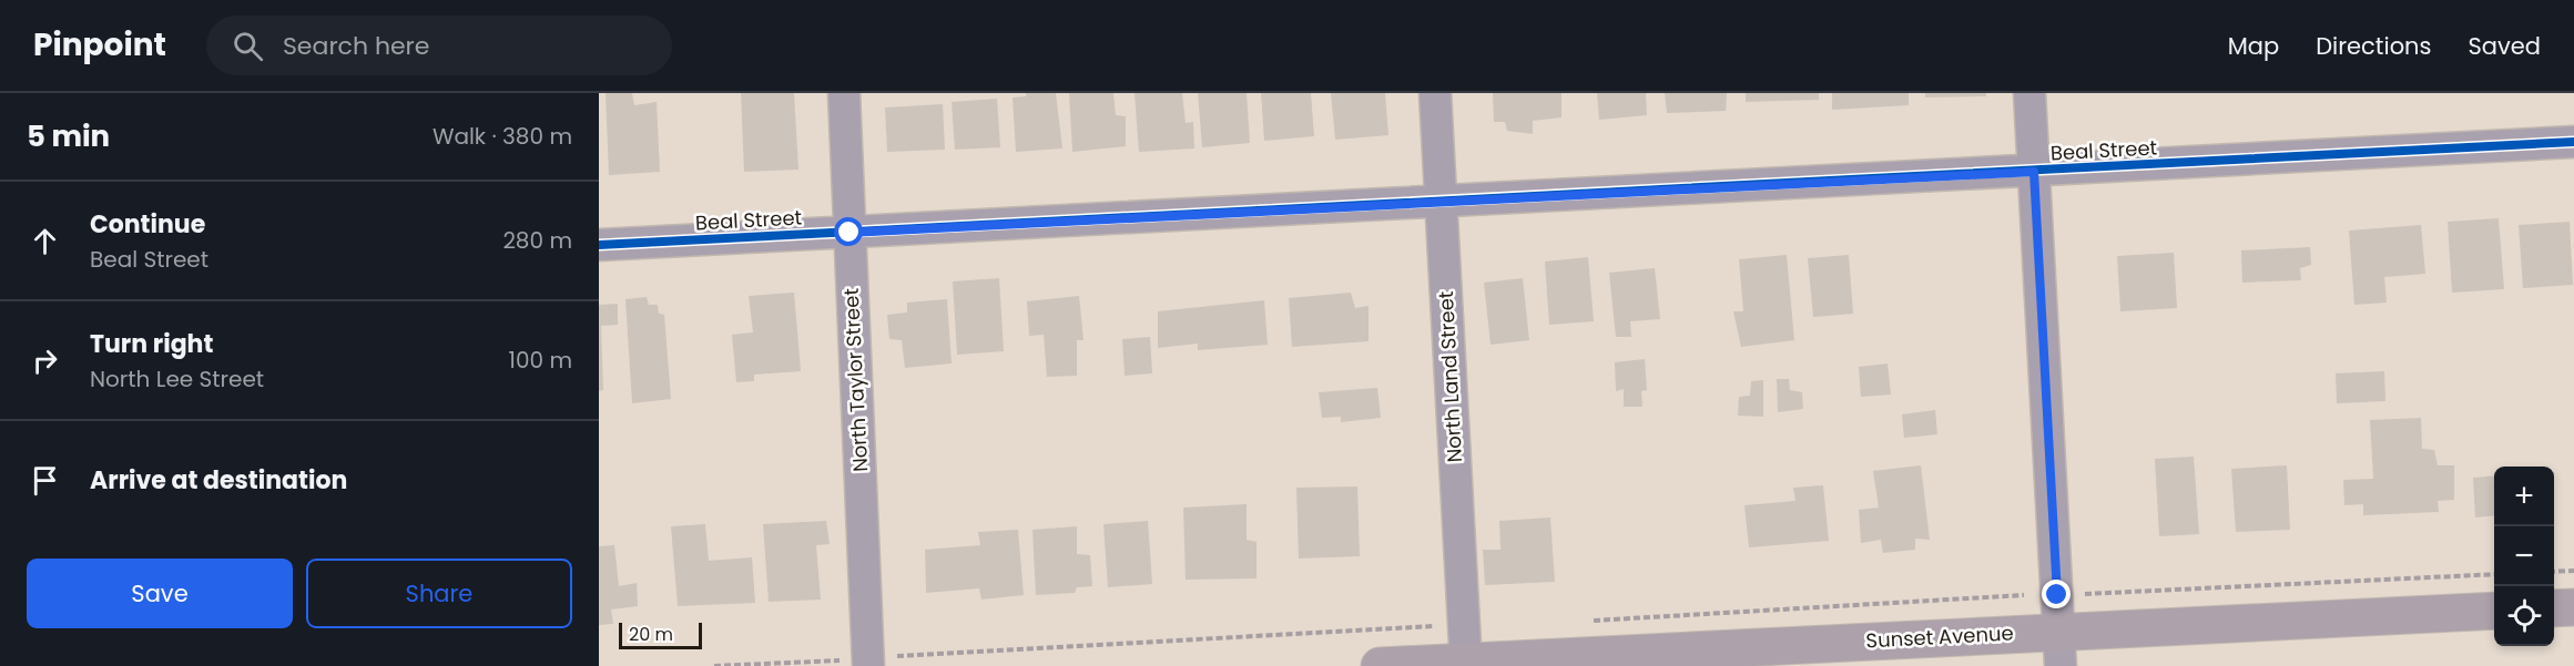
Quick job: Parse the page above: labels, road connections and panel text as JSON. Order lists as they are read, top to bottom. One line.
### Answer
{"streets":{"main road":["Sunset Avenue"],"street":["Beal Street","North Land Street","North Taylor Street"]},"crossings":[["Beal Street","North Land Street"],["Beal Street","North Taylor Street"],["North Land Street","Sunset Avenue"]],"scale_bar":"20 m","page":{"header":"Pinpoint","search":"Search here","nav":["Map","Directions","Saved"],"heading":["5 min","Walk · 380 m"],"list":[["Continue","Beal Street","280 m"],["Turn right","North Lee Street","100 m"],"Arrive at destination"],"map_buttons":["+","−"],"buttons":["Save","Share"],"scale":"20 m"}}
